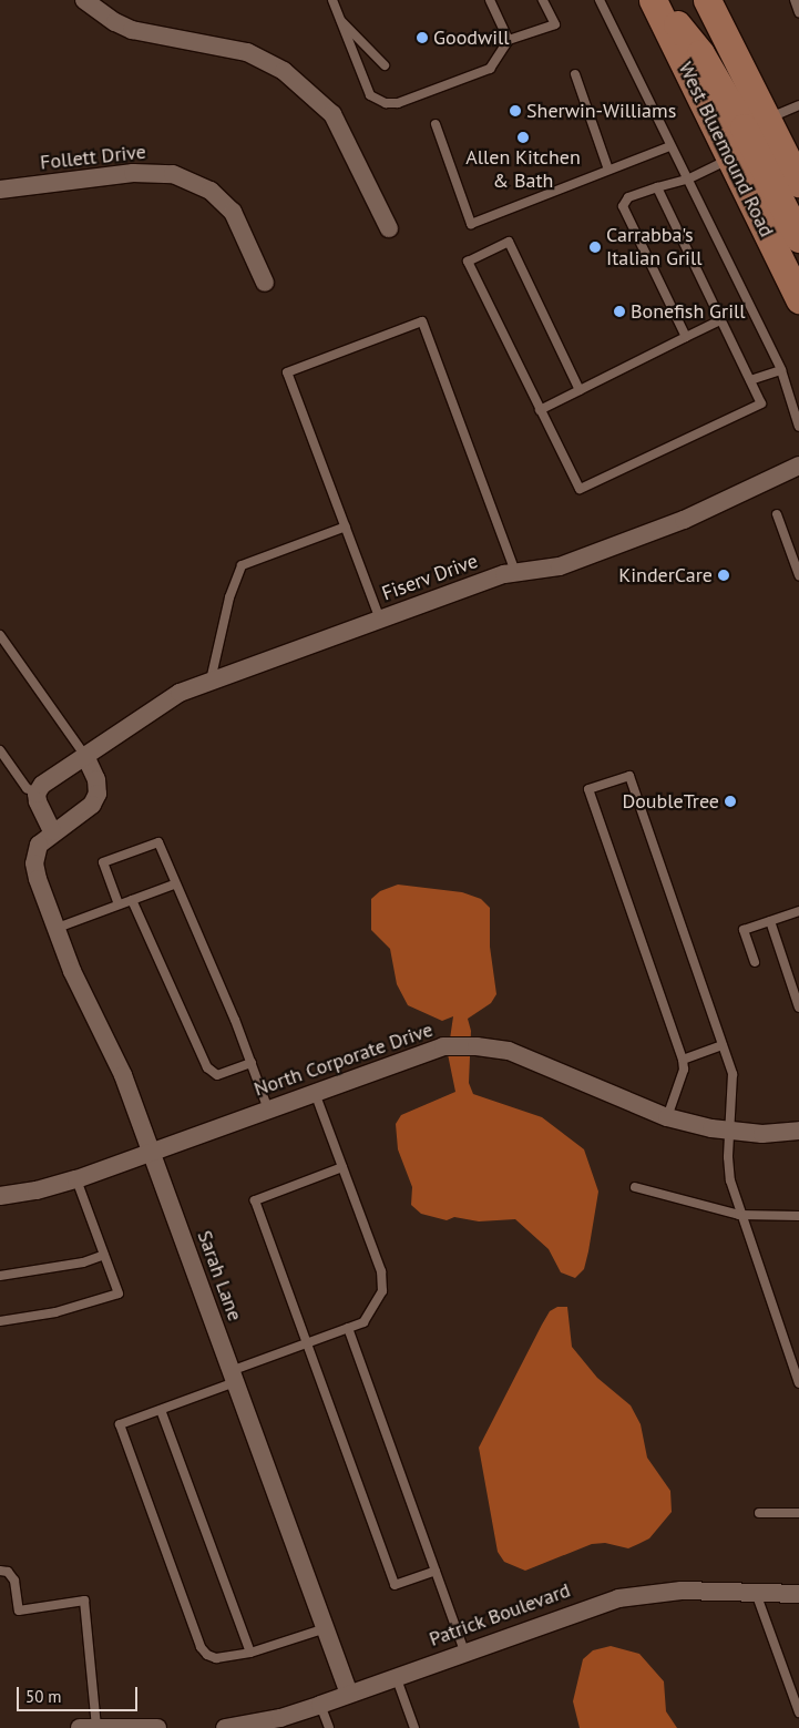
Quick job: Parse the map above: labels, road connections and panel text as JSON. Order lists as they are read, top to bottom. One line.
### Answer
{"streets":{"main road":["West Bluemound Road"],"street":["Follett Drive","Fiserv Drive","North Corporate Drive","Sarah Lane","Patrick Boulevard"]},"crossings":[["North Corporate Drive","Sarah Lane"],["Sarah Lane","Patrick Boulevard"]],"places":["Goodwill","Sherwin-Williams","Allen Kitchen & Bath","Carrabba's Italian Grill","Bonefish Grill","KinderCare","DoubleTree"],"scale_bar":"50 m"}
